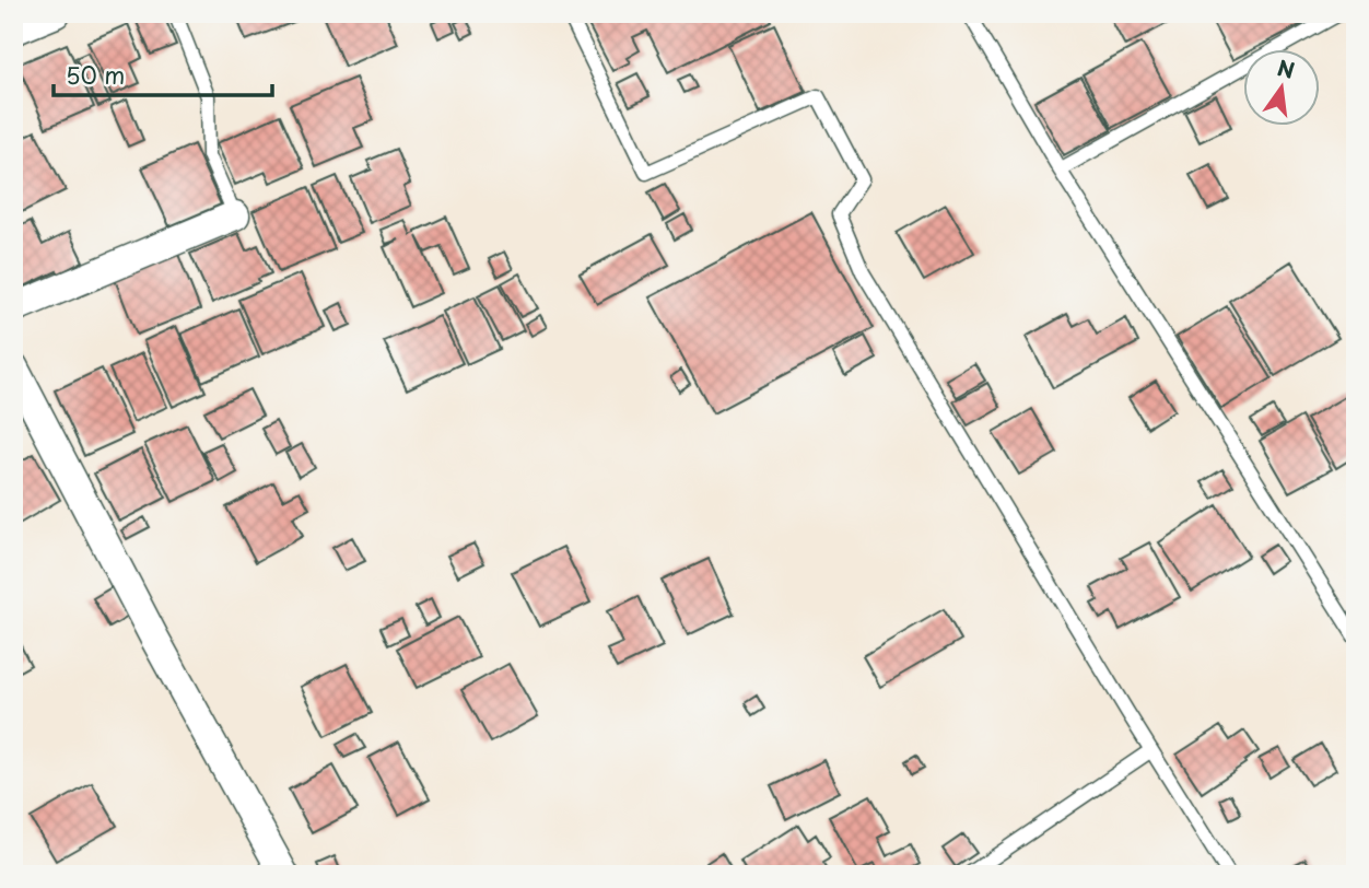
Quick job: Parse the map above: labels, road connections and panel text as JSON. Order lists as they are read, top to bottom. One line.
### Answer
{"scale_bar":"50 m","north":"top"}
